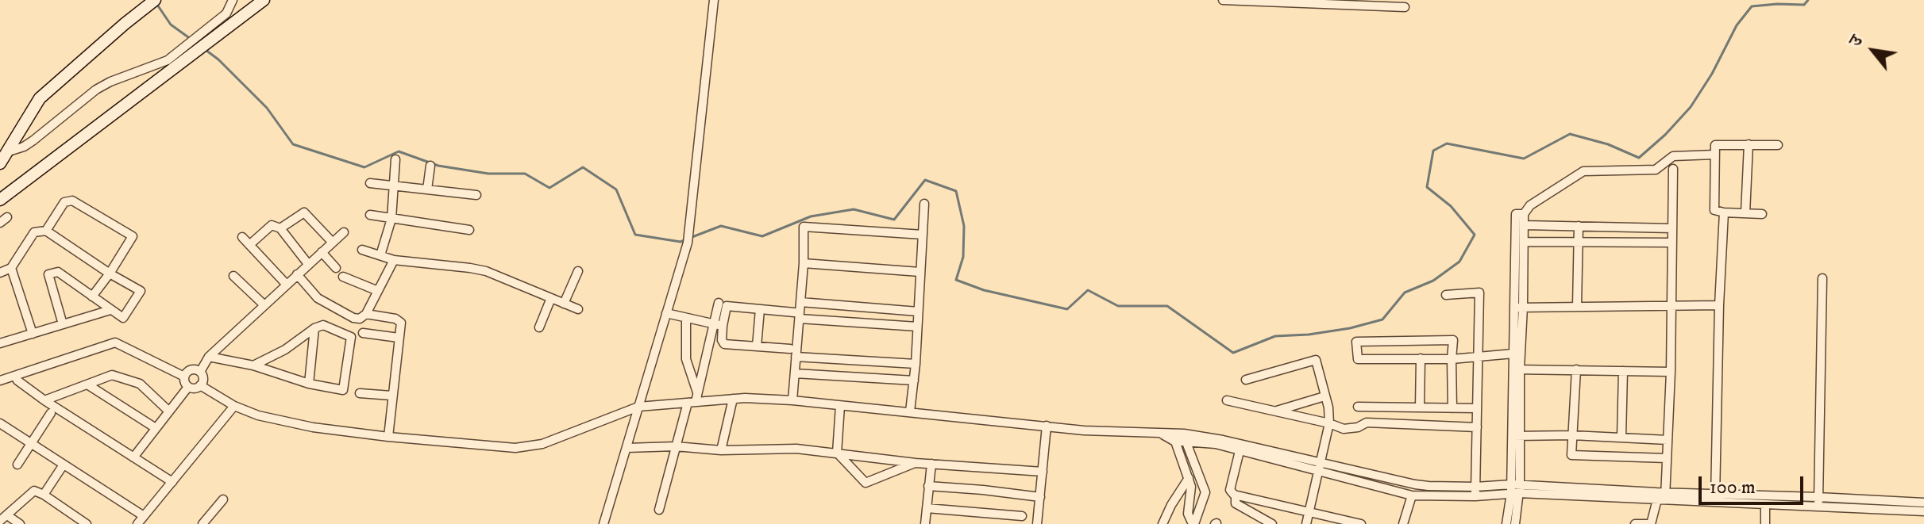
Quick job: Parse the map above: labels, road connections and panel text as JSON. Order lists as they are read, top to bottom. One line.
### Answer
{"scale_bar":"100 m","north":"top left"}
